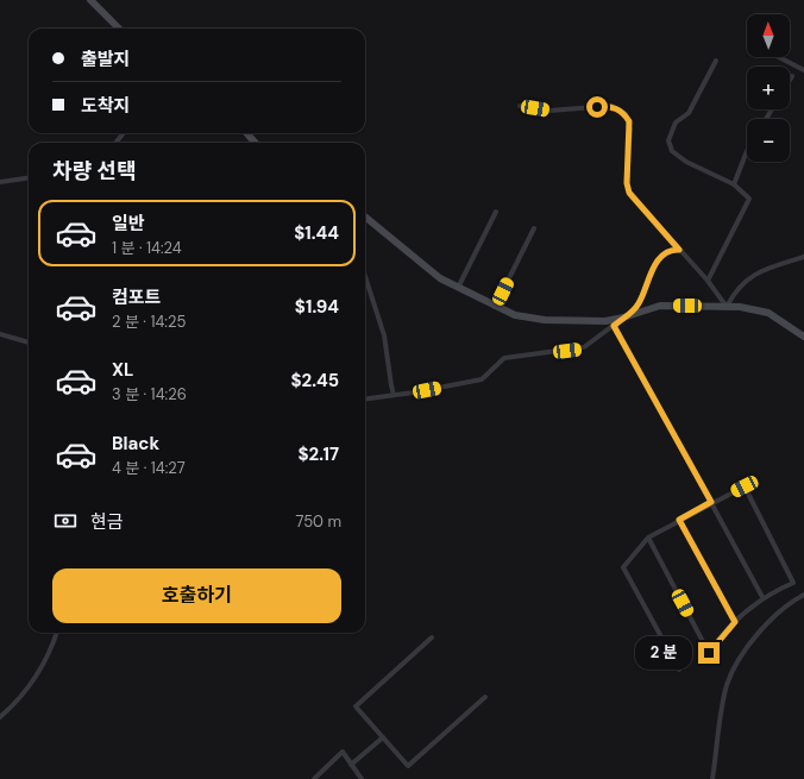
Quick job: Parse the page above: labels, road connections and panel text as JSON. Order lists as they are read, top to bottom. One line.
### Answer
{"north":"top","page":{"map_buttons":["+","−"],"banner":["출발지","도착지"],"heading":"차량 선택","list":[{"name":"일반","note":"1 분 · 14:24","value":"$1.44"},{"name":"컴포트","note":"2 분 · 14:25","value":"$1.94"},{"name":"XL","note":"3 분 · 14:26","value":"$2.45"},{"name":"Black","note":"4 분 · 14:27","value":"$2.17"}],"pay":["현금","750 m"],"buttons":"호출하기","bubble":"2 분"}}
